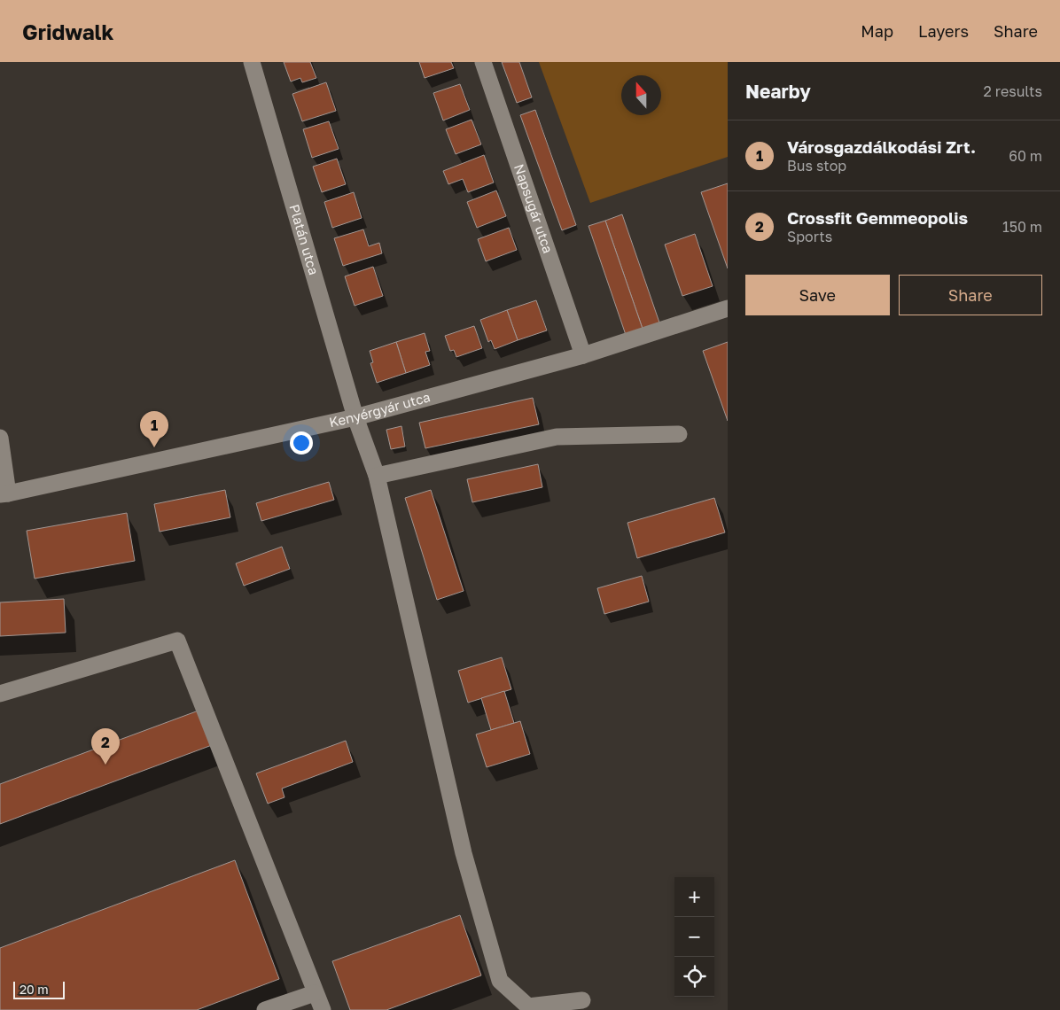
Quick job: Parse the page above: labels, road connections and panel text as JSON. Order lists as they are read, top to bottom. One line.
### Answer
{"streets":{"street":["Napsugár utca","Platán utca","Kenyérgyár utca"]},"crossings":[["Napsugár utca","Kenyérgyár utca"],["Platán utca","Kenyérgyár utca"]],"scale_bar":"20 m","north":"top","page":{"header":"Gridwalk","nav":["Map","Layers","Share"],"heading":["Nearby","2 results"],"list":[{"mark":"1","name":"Városgazdálkodási Zrt.","note":"Bus stop","value":"60 m"},{"mark":"2","name":"Crossfit Gemmeopolis","note":"Sports","value":"150 m"}],"buttons":["Save","Share"],"pins":["1","2"],"map_buttons":["+","−"],"scale":"20 m"}}
